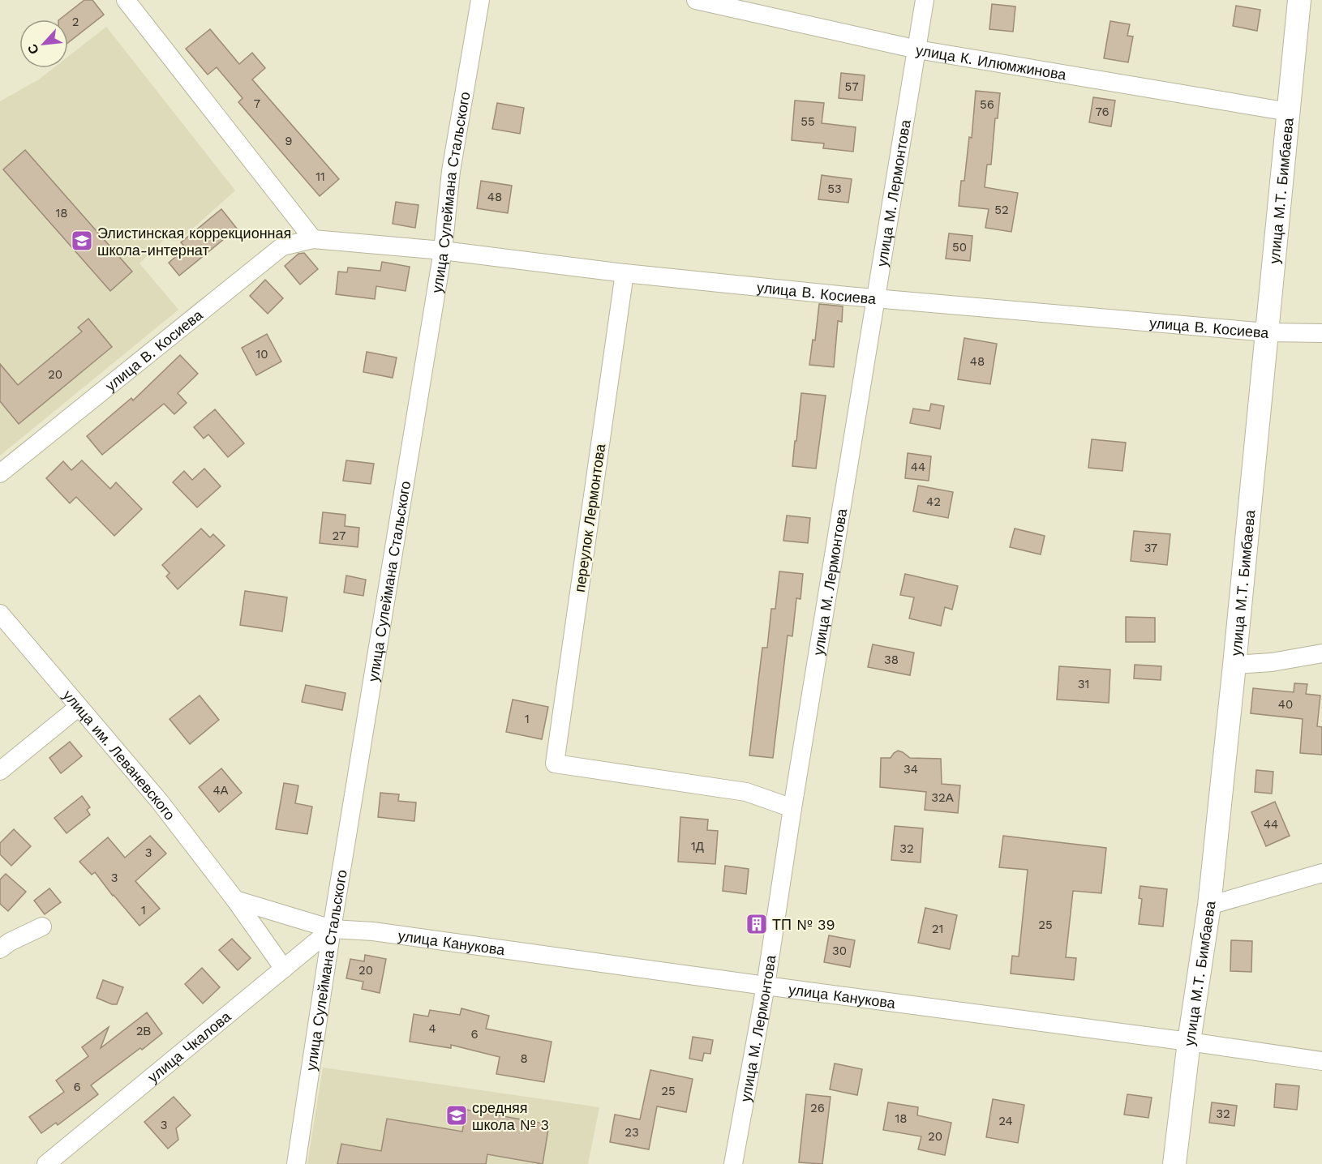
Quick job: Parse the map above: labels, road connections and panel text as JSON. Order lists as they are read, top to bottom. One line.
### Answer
{"streets":{"main road":["улица М.Т. Бимбаева"],"street":["улица К. Илюмжинова","улица Сулеймана Стальского","улица М. Лермонтова","улица В. Косиева","переулок Лермонтова","улица им. Леваневского","улица Канукова","улица Чкалова"]},"crossings":[["улица К. Илюмжинова","улица М.Т. Бимбаева"],["улица К. Илюмжинова","улица М. Лермонтова"],["улица М.Т. Бимбаева","улица В. Косиева"],["улица М.Т. Бимбаева","улица Канукова"],["улица Сулеймана Стальского","улица В. Косиева"],["улица Сулеймана Стальского","улица Канукова"],["улица Сулеймана Стальского","улица Чкалова"],["улица М. Лермонтова","улица В. Косиева"],["улица М. Лермонтова","переулок Лермонтова"],["улица М. Лермонтова","улица Канукова"],["улица В. Косиева","переулок Лермонтова"],["улица им. Леваневского","улица Чкалова"],["улица Канукова","улица Чкалова"]],"places":{"school or university":["Элистинская коррекционная школа-интернат","средняя школа № 3"],"building":["ТП № 39"]},"house_numbers":["2","57","7","56","76","55","9","11","53","48","52","18","50","10","48","20","44","42","27","37","38","31","40","1","34","4А","32А","44","1Д","32","3","3","1","25","21","30","20","4","2В","6","8","6","25","26","32","18","24","3","23","20"],"north":"bottom left"}
